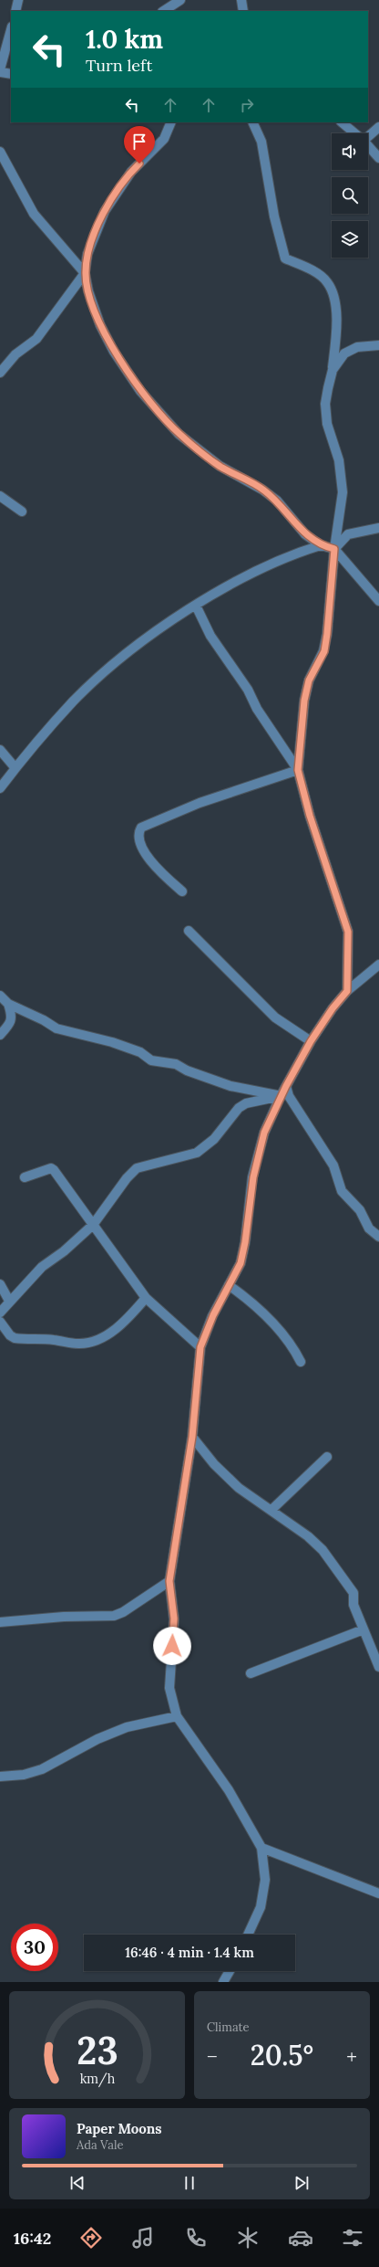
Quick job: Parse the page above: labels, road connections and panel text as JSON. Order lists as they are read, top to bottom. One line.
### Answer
{"page":{"turn":["1.0 km","Turn left"],"limit":"30","trip":"16:46 · 4 min · 1.4 km","tile":"Climate","heat":["−","20.5°","+"],"song":["Paper Moons","Ada Vale"],"tabs":"16:42","gauge":["23","km/h"]}}
